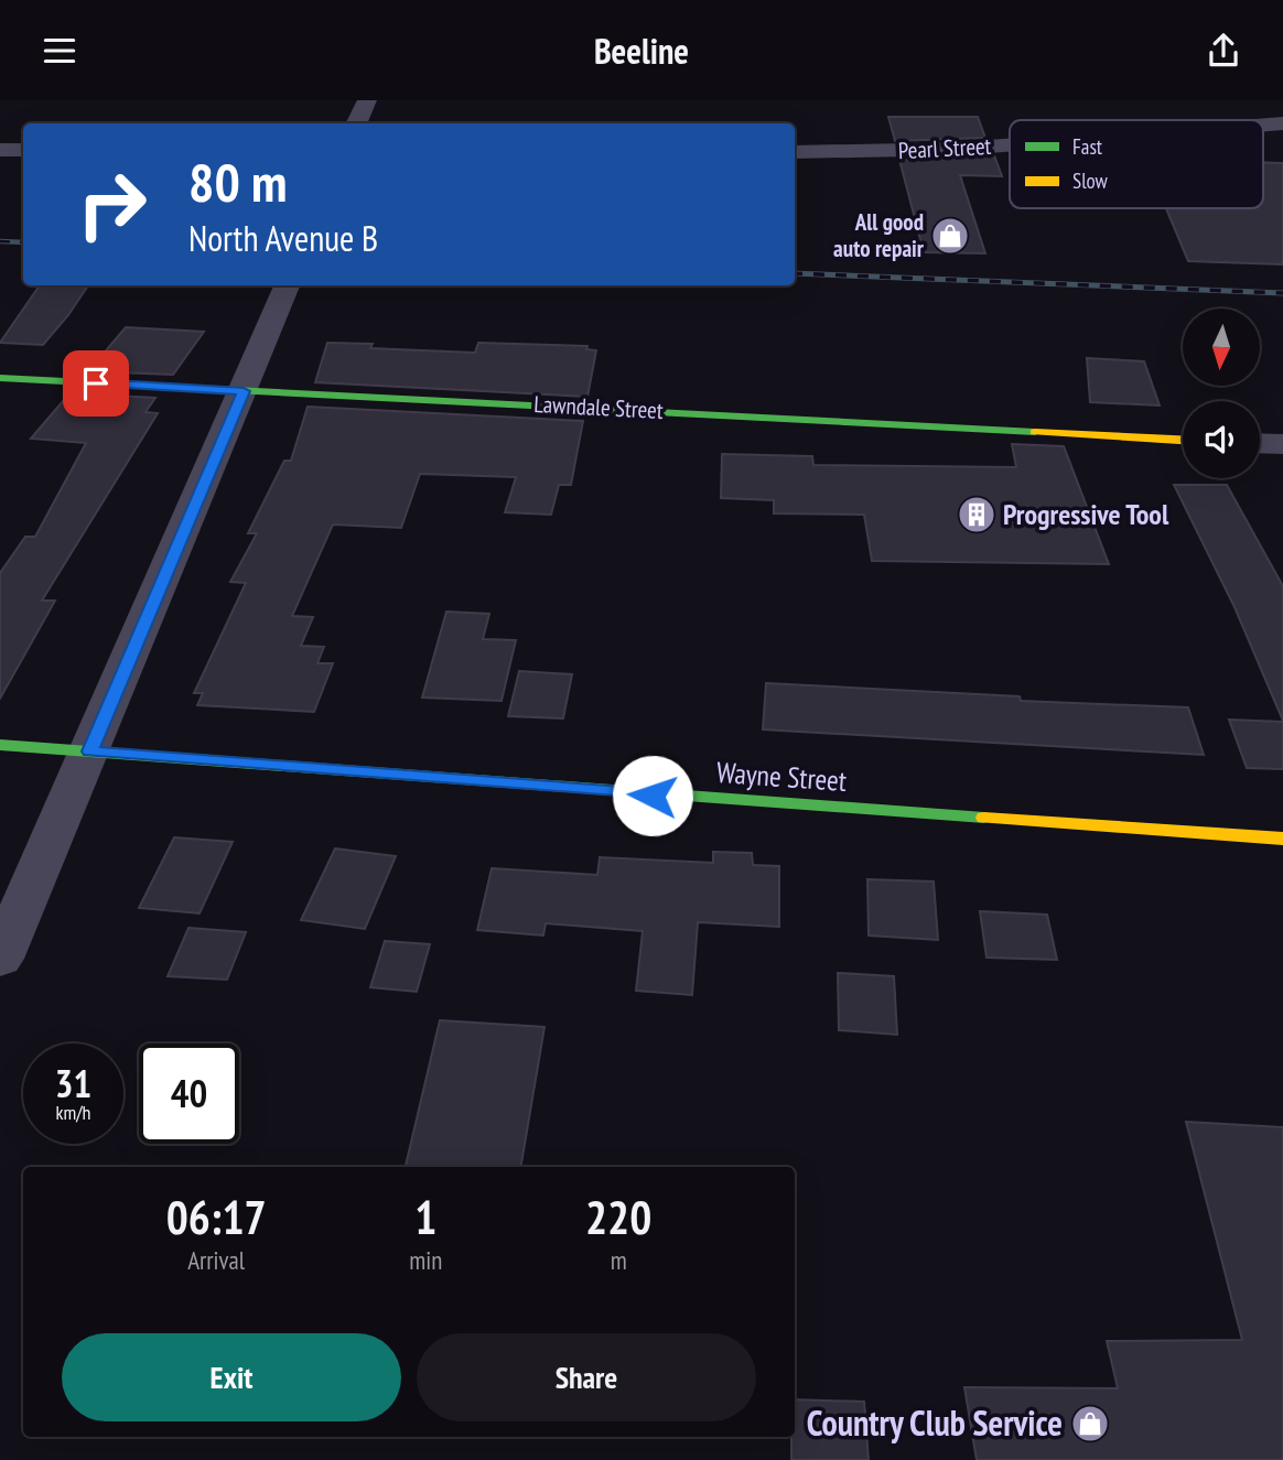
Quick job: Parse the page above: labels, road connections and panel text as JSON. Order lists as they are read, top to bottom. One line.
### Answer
{"streets":{"street":["Pearl Street","Lawndale Street","Wayne Street"]},"places":{"shop":["All good auto repair","Country Club Service"],"building":["Progressive Tool"]},"legend":["Fast","Slow"],"north":"bottom","page":{"header":"Beeline","turn":["80 m","North Avenue B"],"speed":"31 km/h","limit":"40","eta":["06:17","Arrival","1","min","220","m"],"buttons":["Exit","Share"]}}
